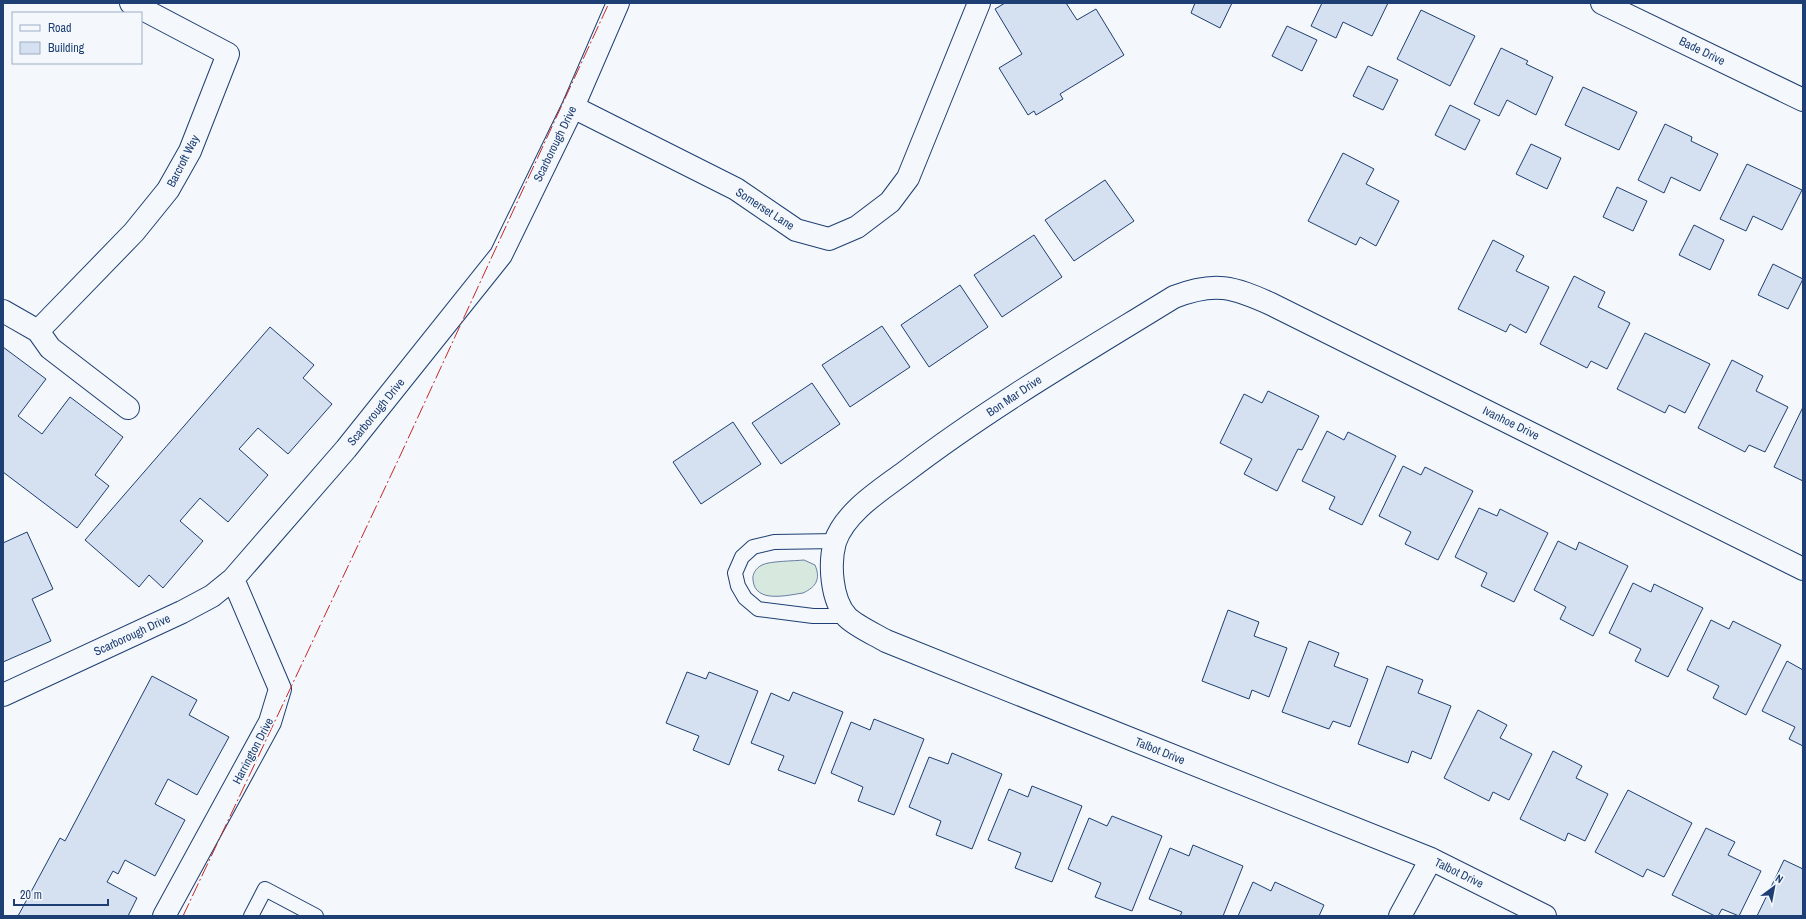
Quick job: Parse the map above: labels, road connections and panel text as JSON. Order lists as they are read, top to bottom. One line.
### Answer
{"streets":{"street":["Bade Drive","Scarborough Drive","Barcroft Way","Somerset Lane","Bon Mar Drive","Ivanhoe Drive","Harrington Drive","Talbot Drive"]},"crossings":[["Scarborough Drive","Somerset Lane"],["Scarborough Drive","Harrington Drive"],["Bon Mar Drive","Ivanhoe Drive"],["Bon Mar Drive","Talbot Drive"]],"legend":["Road","Building"],"scale_bar":"20 m","north":"top right"}
